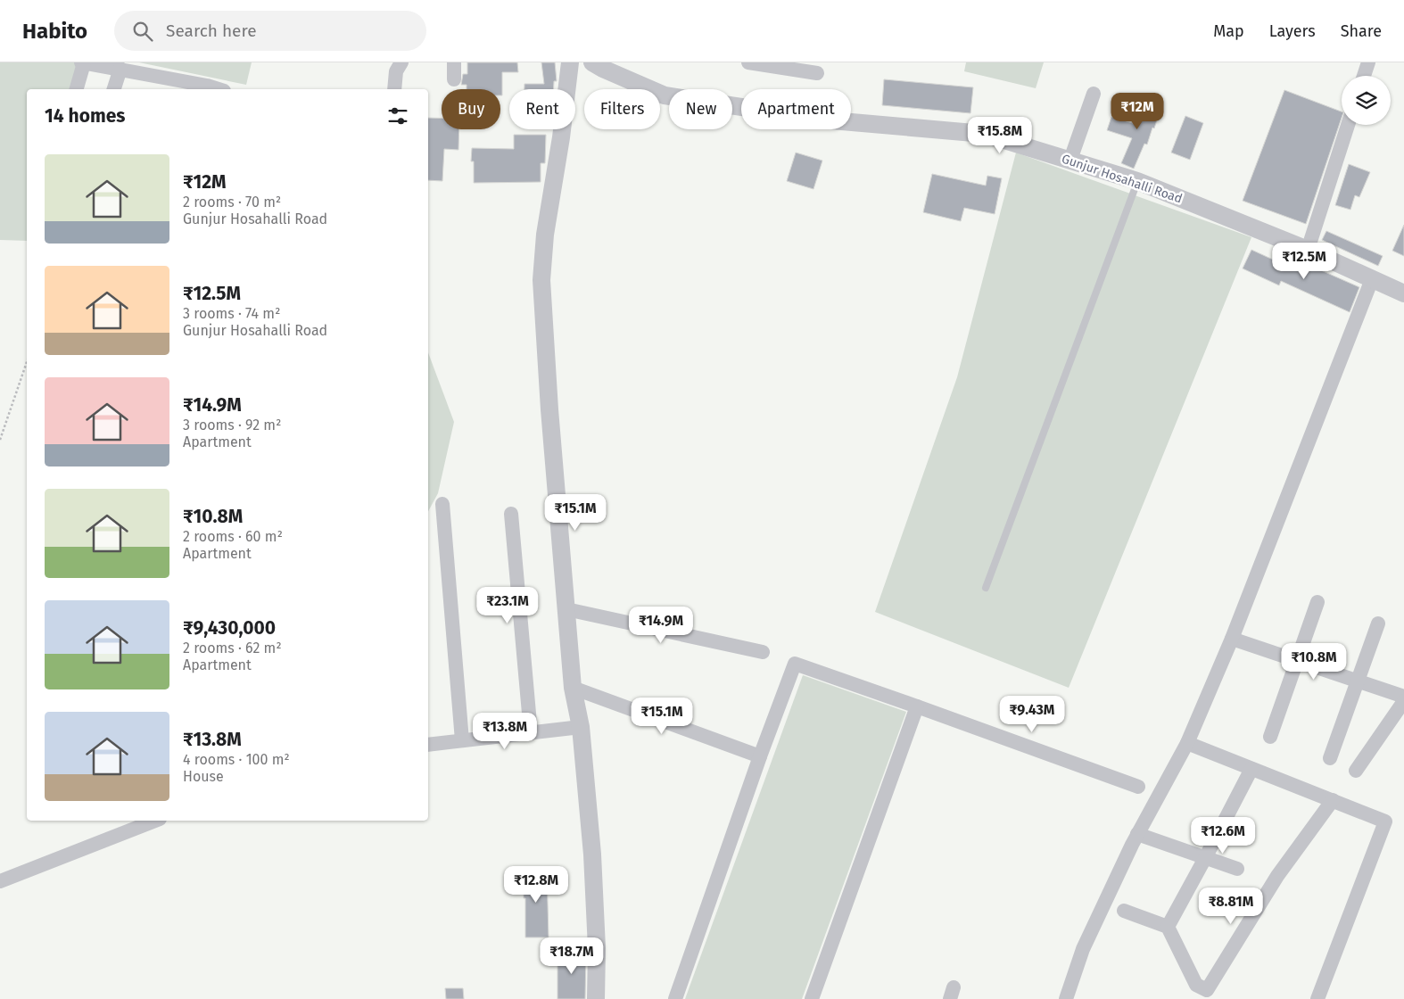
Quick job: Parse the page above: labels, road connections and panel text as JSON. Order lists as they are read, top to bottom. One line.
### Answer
{"streets":{"street":["Gunjur Hosahalli Road"]},"page":{"header":"Habito","search":"Search here","nav":["Map","Layers","Share"],"chip":["Buy","Rent","Filters","New","Apartment"],"heading":"14 homes","price":["₹12M","₹15.8M","₹12.5M","₹15.1M","₹23.1M","₹14.9M","₹10.8M","₹9.43M","₹15.1M","₹13.8M","₹12.6M","₹12.8M","₹8.81M","₹18.7M"],"list":[{"name":"₹12M","note":"2 rooms · 70 m² · Gunjur Hosahalli Road"},{"name":"₹12.5M","note":"3 rooms · 74 m² · Gunjur Hosahalli Road"},{"name":"₹14.9M","note":"3 rooms · 92 m² · Apartment"},{"name":"₹10.8M","note":"2 rooms · 60 m² · Apartment"},{"name":"₹9,430,000","note":"2 rooms · 62 m² · Apartment"},{"name":"₹13.8M","note":"4 rooms · 100 m² · House"}]}}
